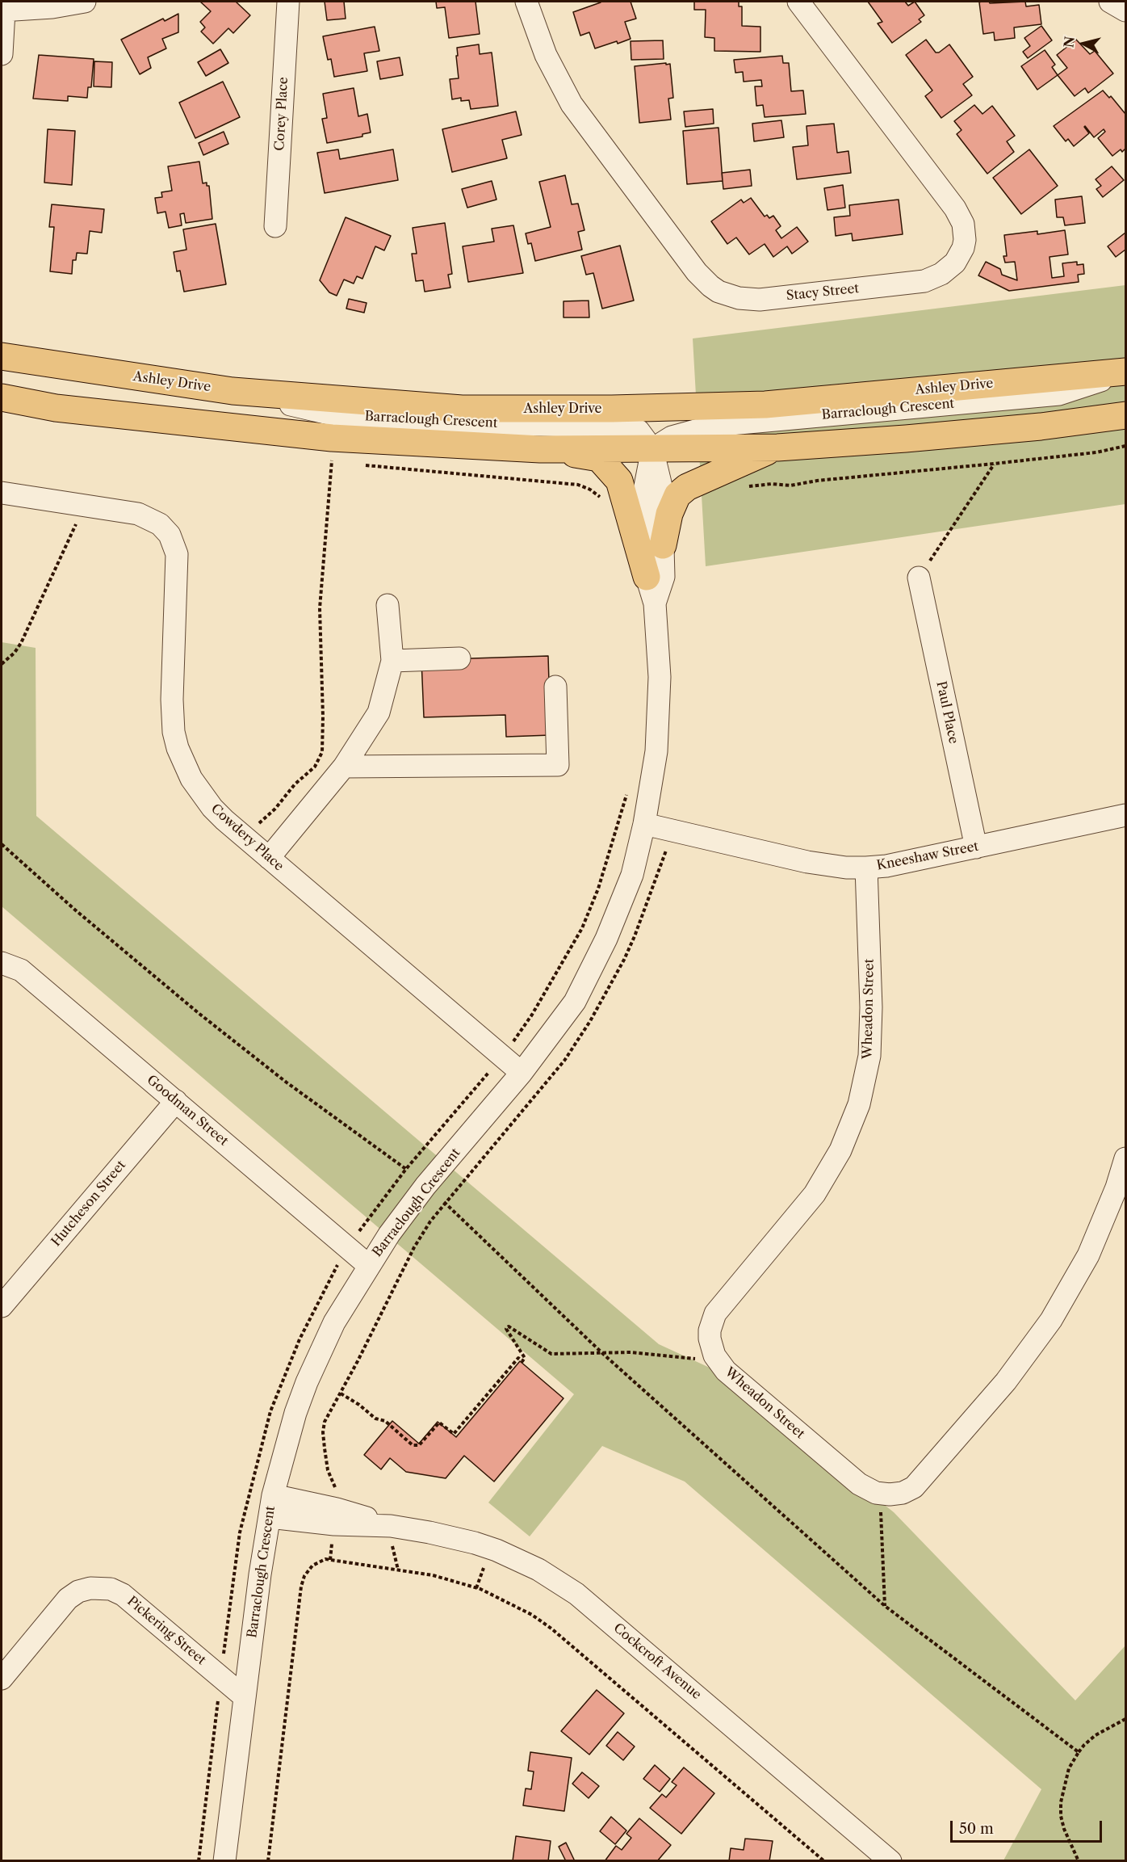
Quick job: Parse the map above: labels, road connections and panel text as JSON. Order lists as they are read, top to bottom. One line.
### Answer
{"streets":{"main road":["Ashley Drive"],"street":["Corey Place","Stacy Street","Barraclough Crescent","Paul Place","Cowdery Place","Kneeshaw Street","Wheadon Street","Goodman Street","Hutcheson Street","Pickering Street","Cockcroft Avenue"]},"crossings":[["Ashley Drive","Barraclough Crescent"],["Barraclough Crescent","Cowdery Place"],["Barraclough Crescent","Kneeshaw Street"],["Barraclough Crescent","Goodman Street"],["Barraclough Crescent","Pickering Street"],["Barraclough Crescent","Cockcroft Avenue"],["Paul Place","Kneeshaw Street"],["Kneeshaw Street","Wheadon Street"],["Goodman Street","Hutcheson Street"]],"scale_bar":"50 m","north":"left"}
